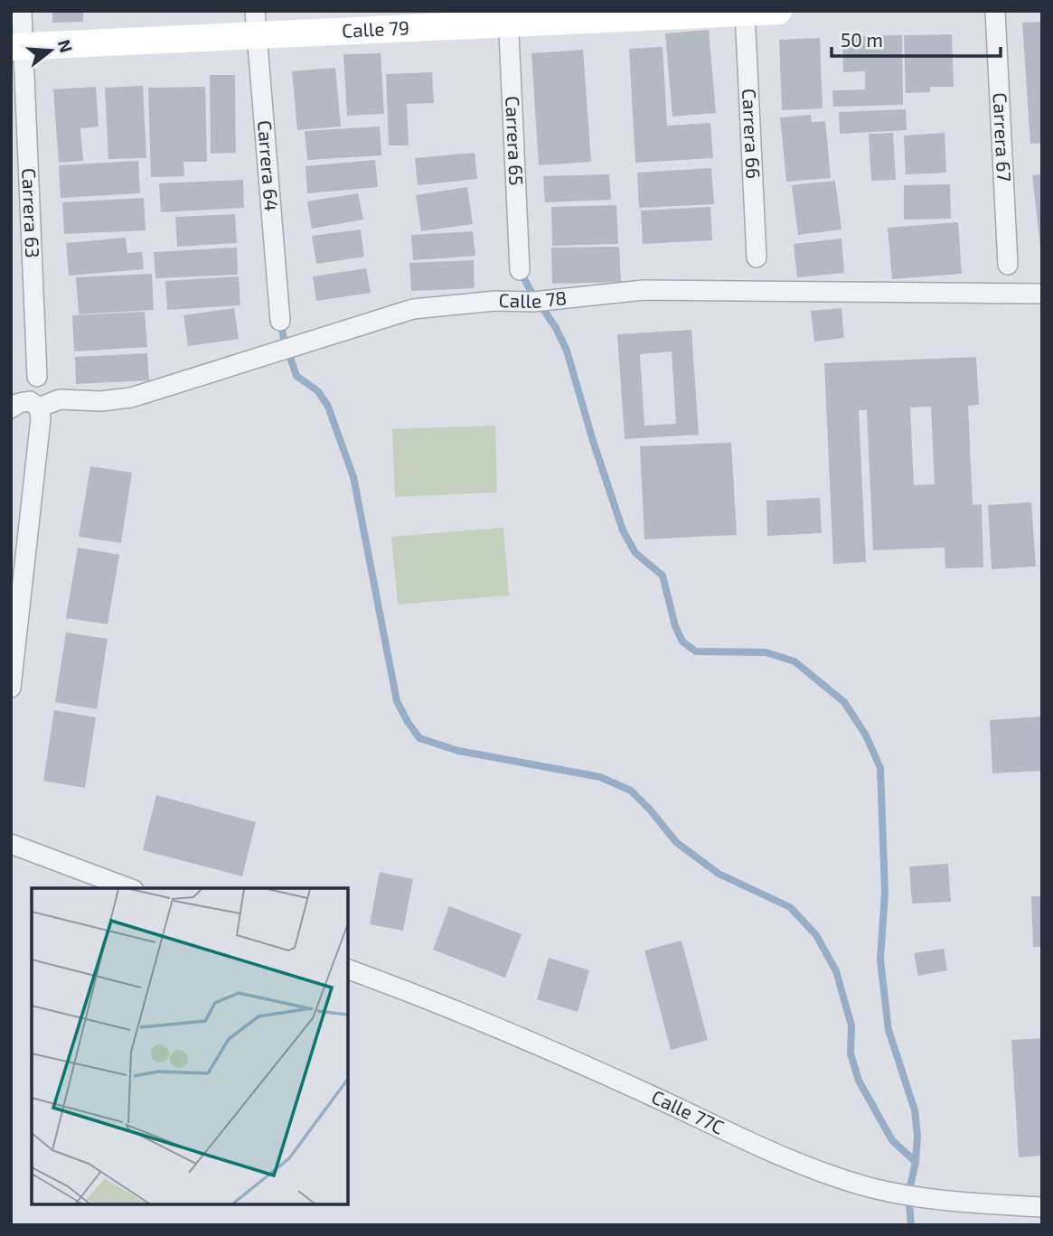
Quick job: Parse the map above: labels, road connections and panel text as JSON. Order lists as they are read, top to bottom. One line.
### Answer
{"streets":{"street":["Calle 79","Carrera 66","Carrera 67","Carrera 65","Carrera 64","Carrera 63","Calle 78","Calle 77C"]},"crossings":[["Calle 79","Carrera 66"],["Calle 79","Carrera 65"],["Calle 79","Carrera 64"],["Calle 79","Carrera 63"]],"scale_bar":"50 m","north":"right"}
